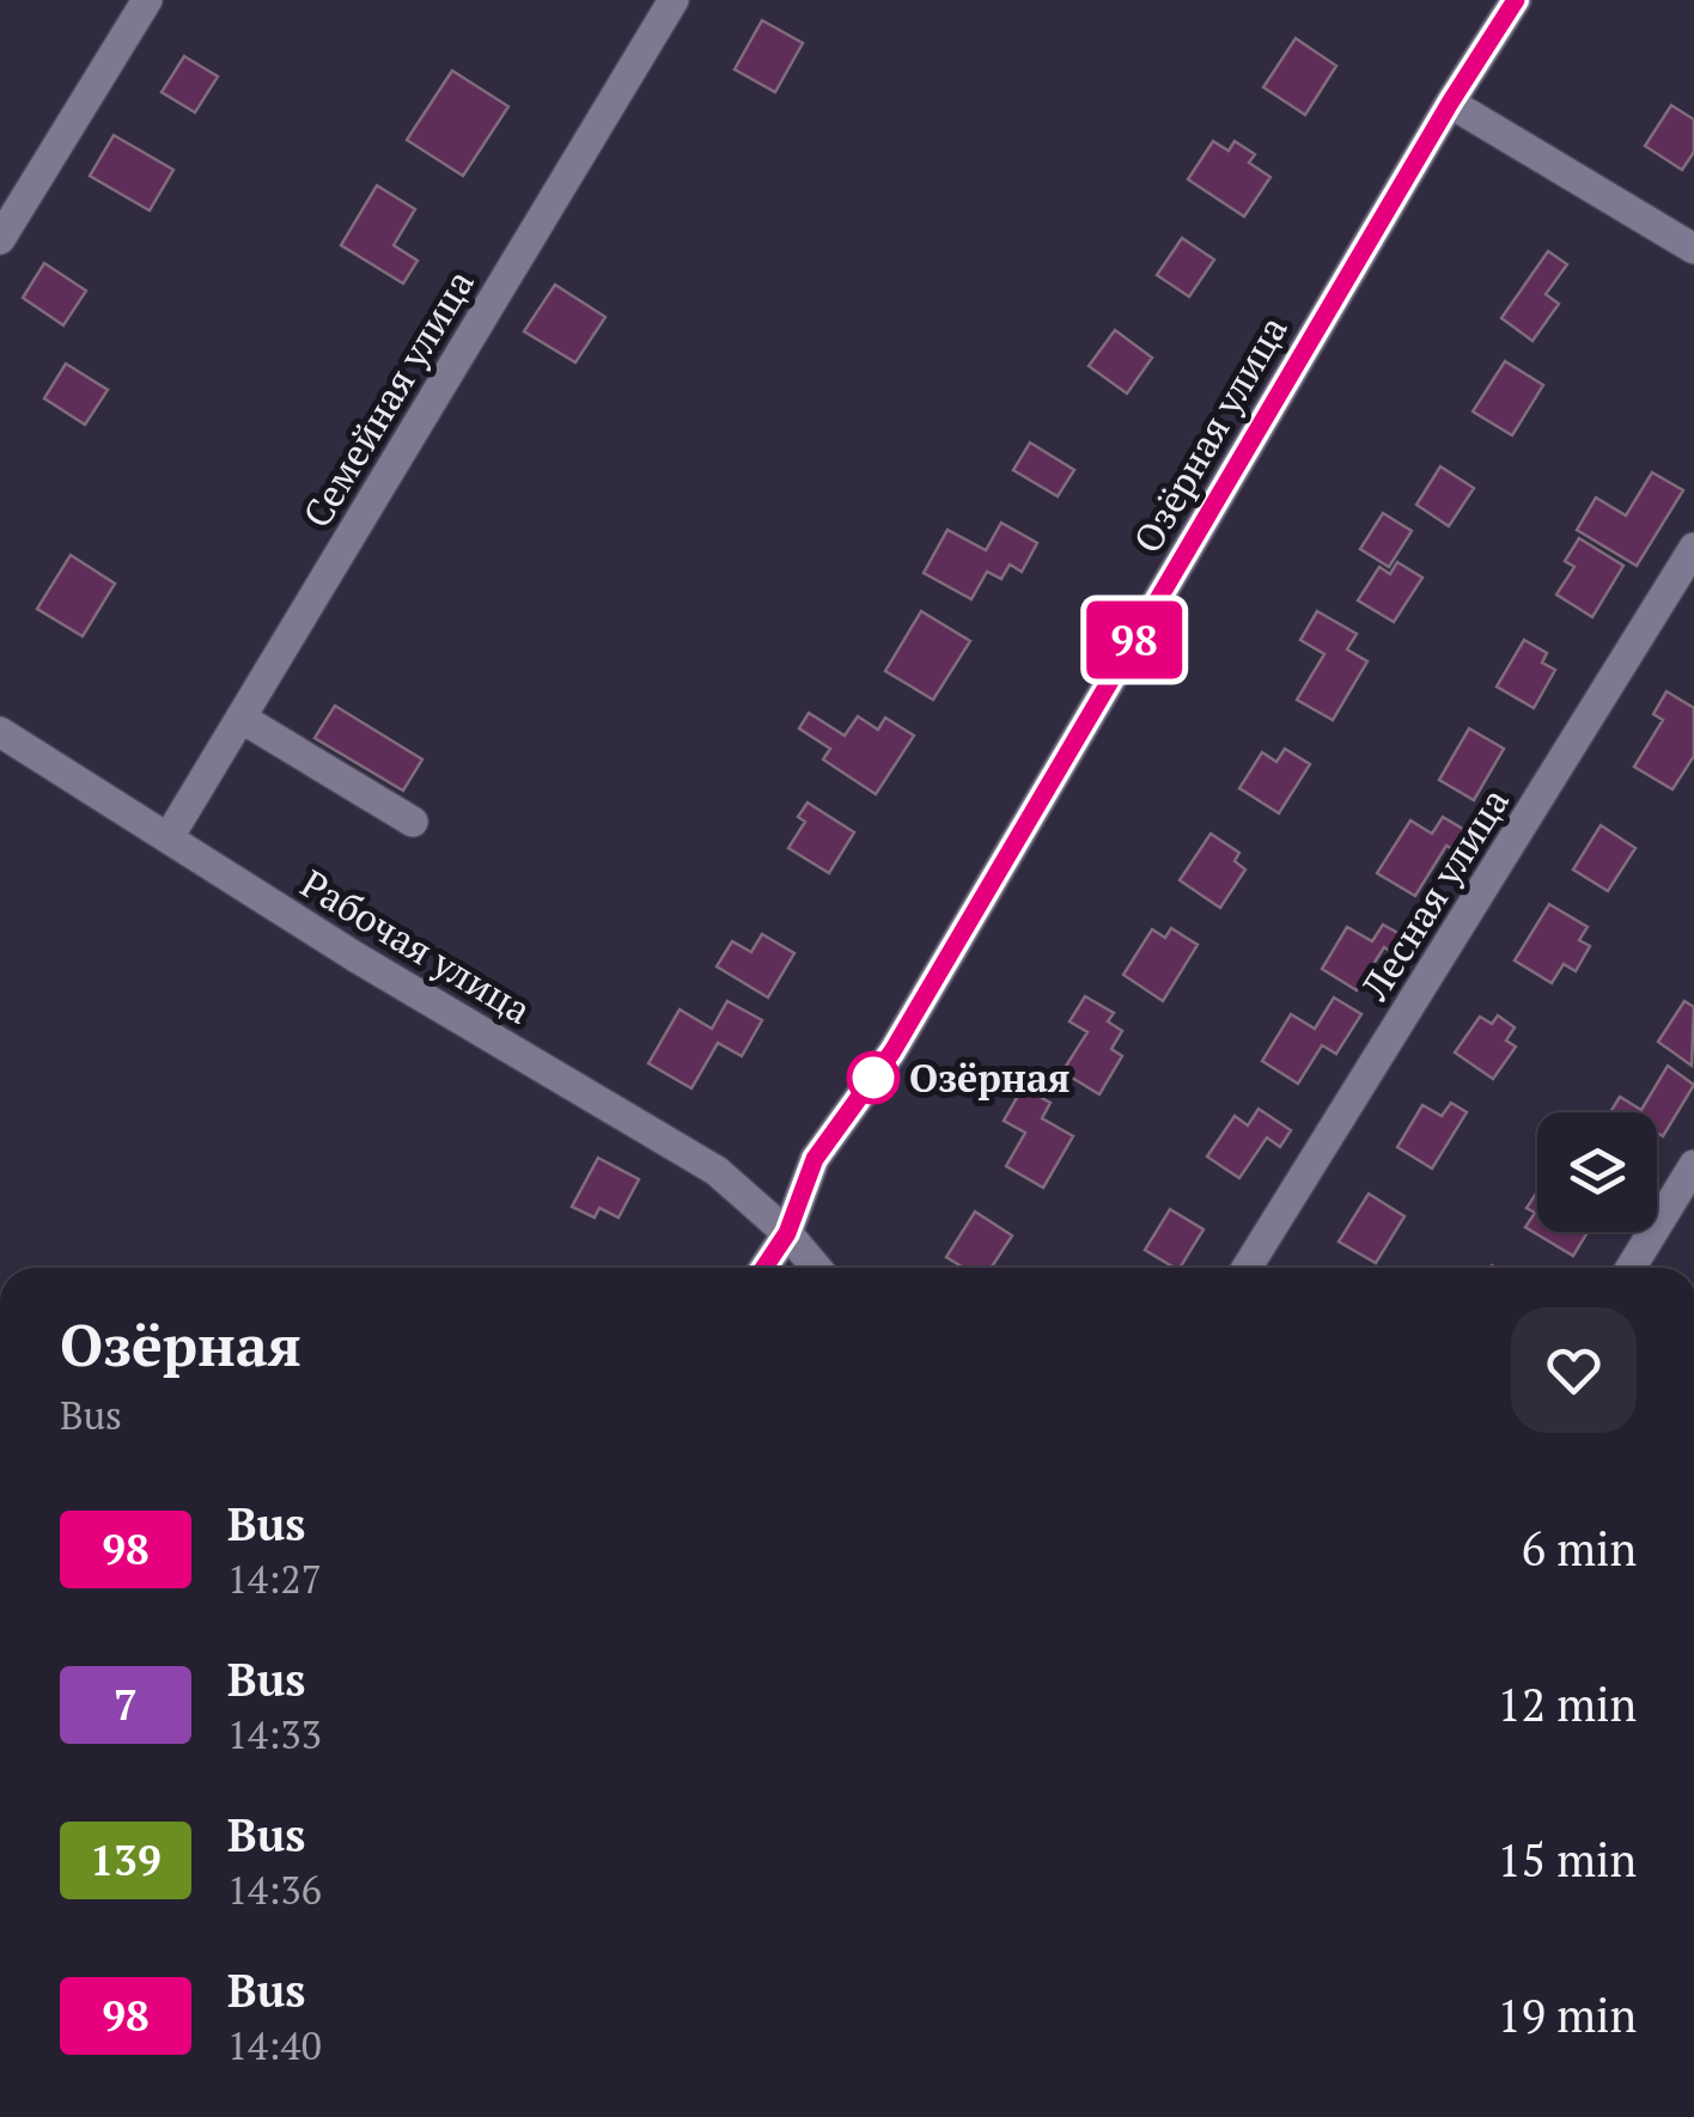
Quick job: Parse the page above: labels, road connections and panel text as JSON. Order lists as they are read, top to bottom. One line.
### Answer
{"streets":{"street":["Семейная улица","Озёрная улица","Лесная улица","Рабочая улица"]},"crossings":[["Семейная улица","Рабочая улица"],["Озёрная улица","Рабочая улица"]],"places":["Озёрная"],"lines":["bus line 98"],"page":{"on_map":"98","heading":["Озёрная","Bus"],"list":[{"mark":"98","name":"Bus","note":"14:27","value":"6 min"},{"mark":"7","name":"Bus","note":"14:33","value":"12 min"},{"mark":"139","name":"Bus","note":"14:36","value":"15 min"},{"mark":"98","name":"Bus","note":"14:40","value":"19 min"}]}}
